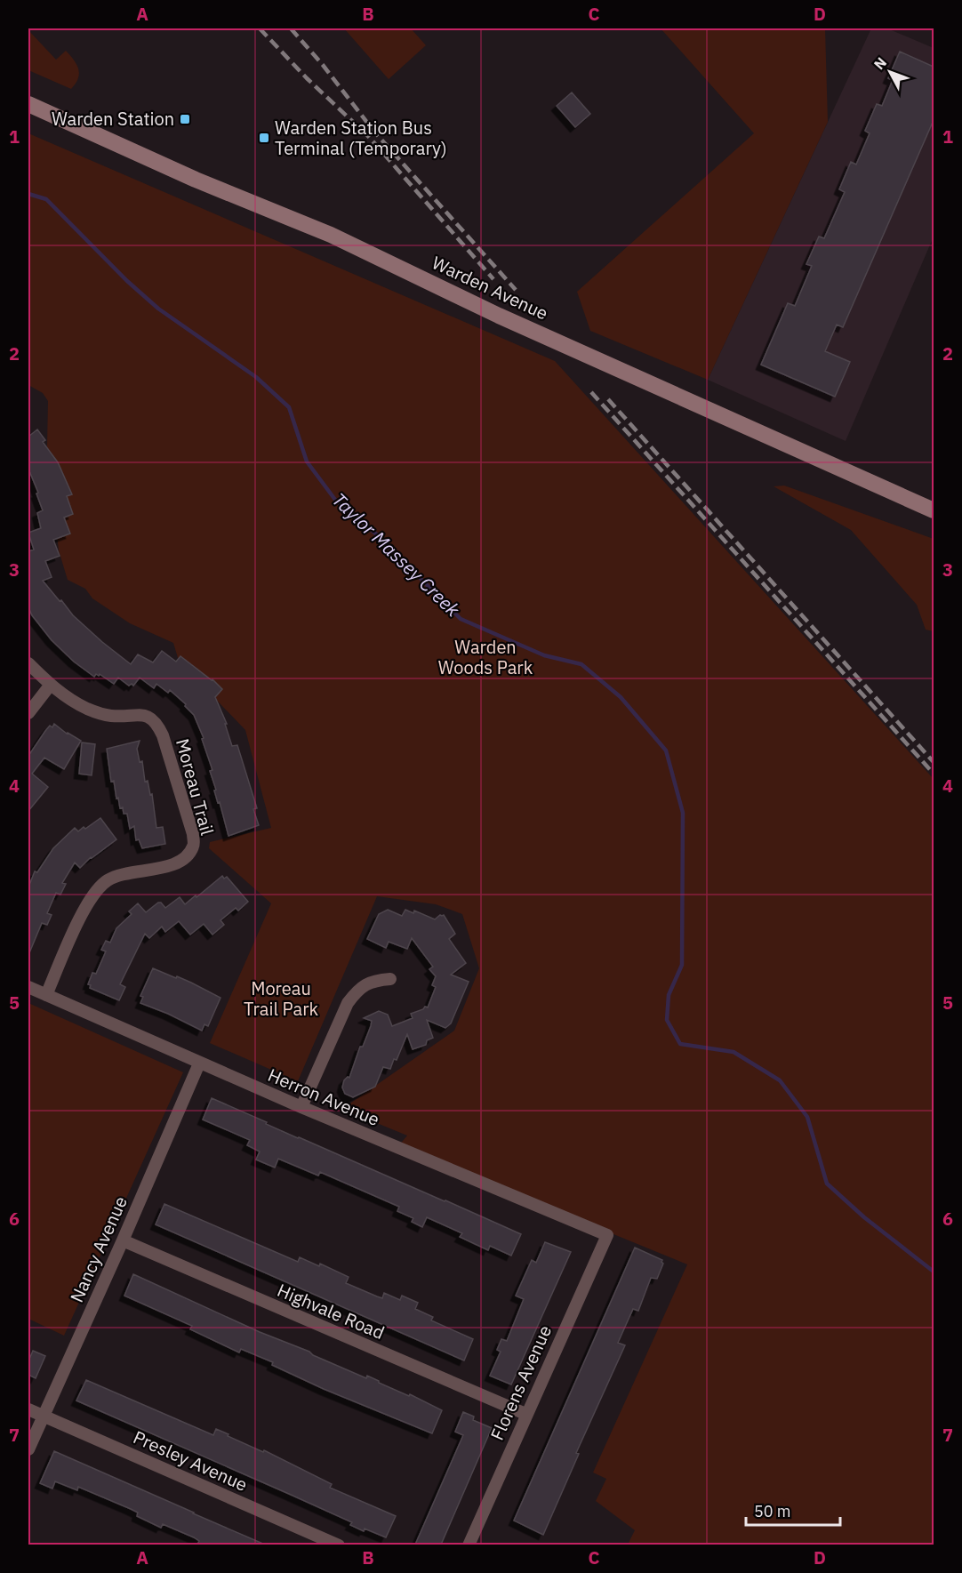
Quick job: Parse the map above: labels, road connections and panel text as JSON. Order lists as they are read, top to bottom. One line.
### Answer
{"streets":{"main road":["Warden Avenue"],"street":["Moreau Trail","Herron Avenue","Nancy Avenue","Highvale Road","Florens Avenue","Presley Avenue"]},"crossings":[["Moreau Trail","Herron Avenue"],["Herron Avenue","Nancy Avenue"],["Herron Avenue","Florens Avenue"],["Nancy Avenue","Highvale Road"],["Nancy Avenue","Presley Avenue"],["Highvale Road","Florens Avenue"]],"water":["Taylor Massey Creek"],"parks":["Warden Woods Park","Moreau Trail Park"],"places":{"transit":["Warden Station","Warden Station Bus Terminal (Temporary)"]},"scale_bar":"50 m","north":"top left","grid":{"columns":["A","B","C","D"],"rows":["1","2","3","4","5","6","7"]}}
